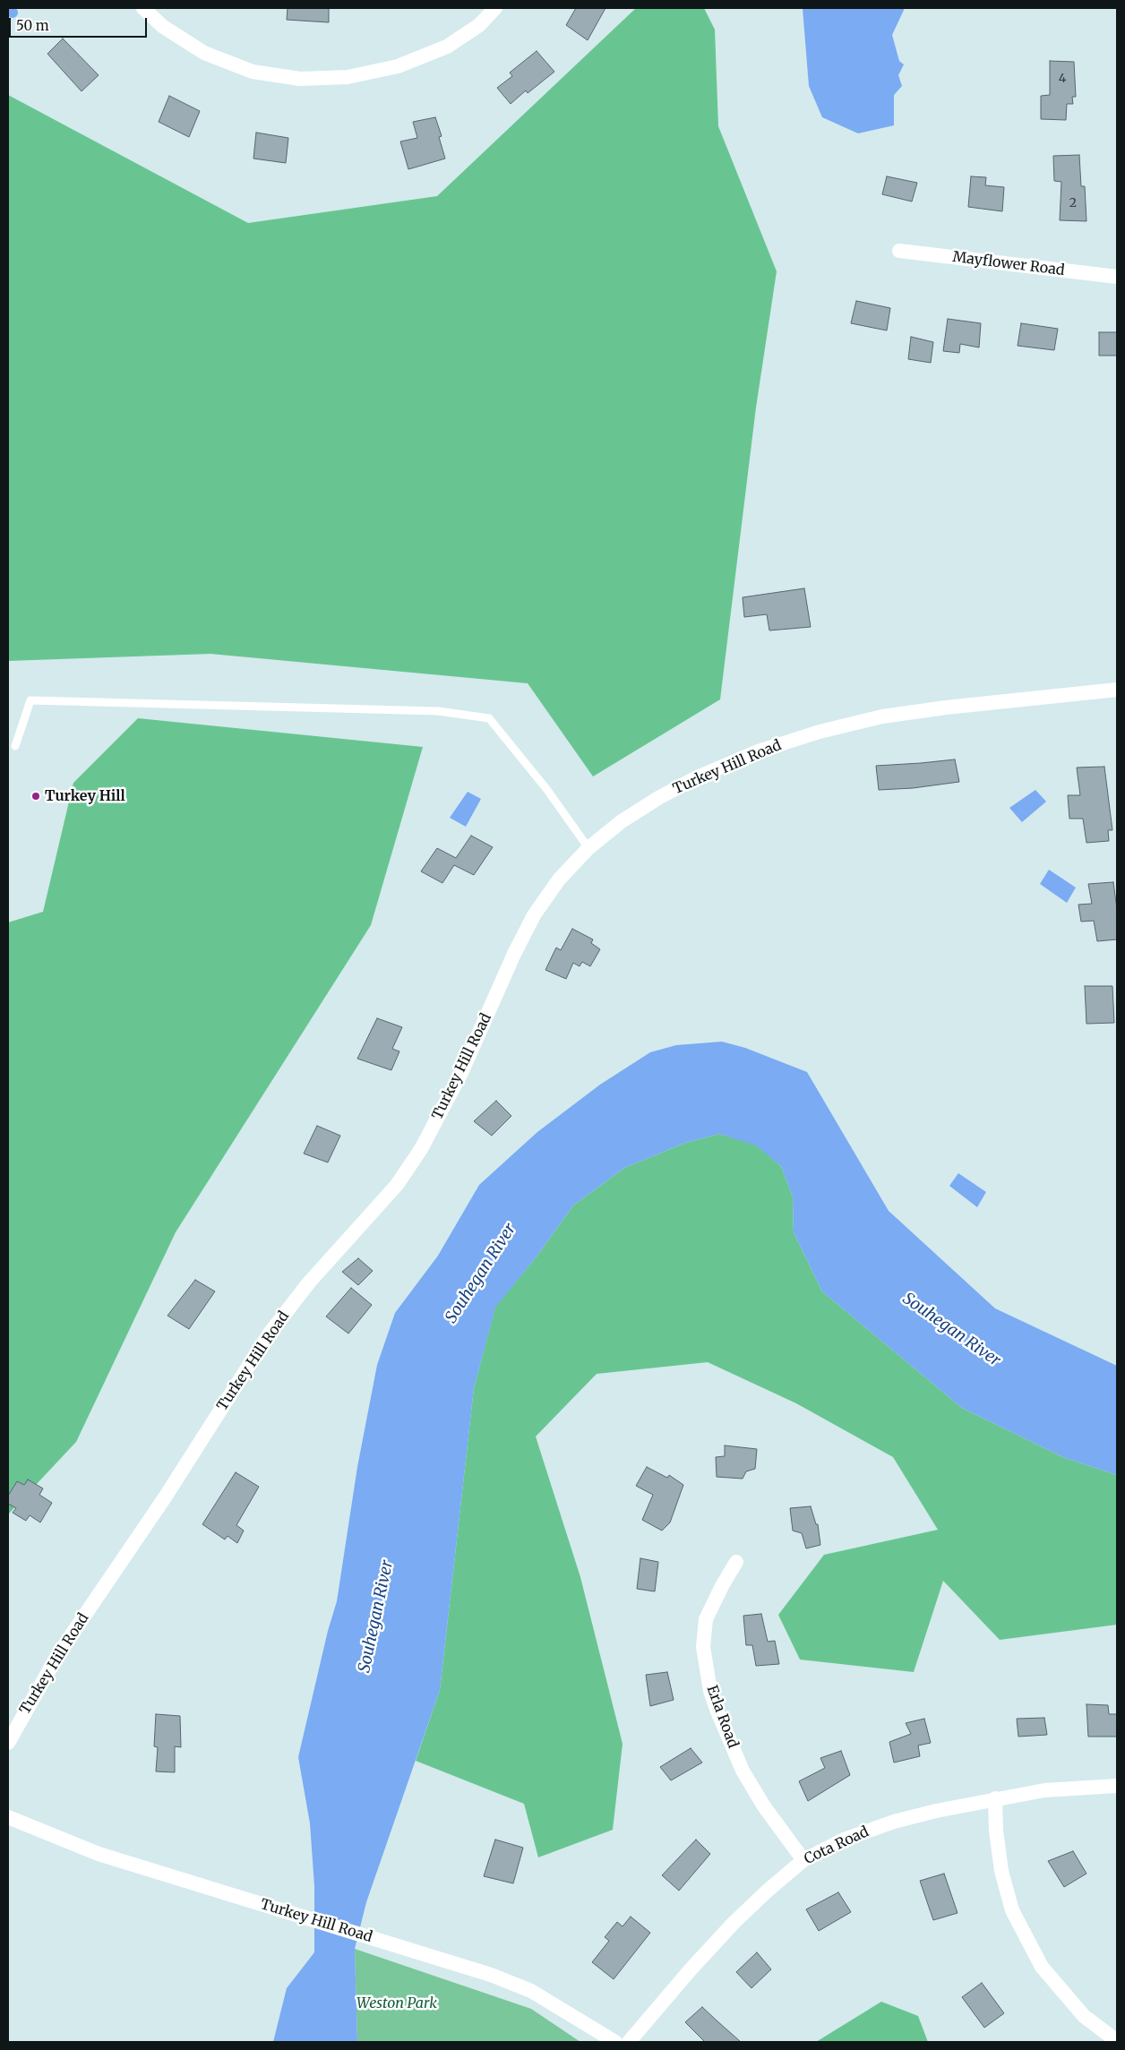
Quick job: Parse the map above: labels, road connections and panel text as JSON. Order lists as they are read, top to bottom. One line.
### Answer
{"streets":{"street":["Mayflower Road","Turkey Hill Road","Erla Road","Cota Road"]},"crossings":[["Erla Road","Cota Road"]],"water":["Souhegan River"],"parks":["Weston Park"],"places":["Turkey Hill"],"house_numbers":["4","2"],"scale_bar":"50 m"}
